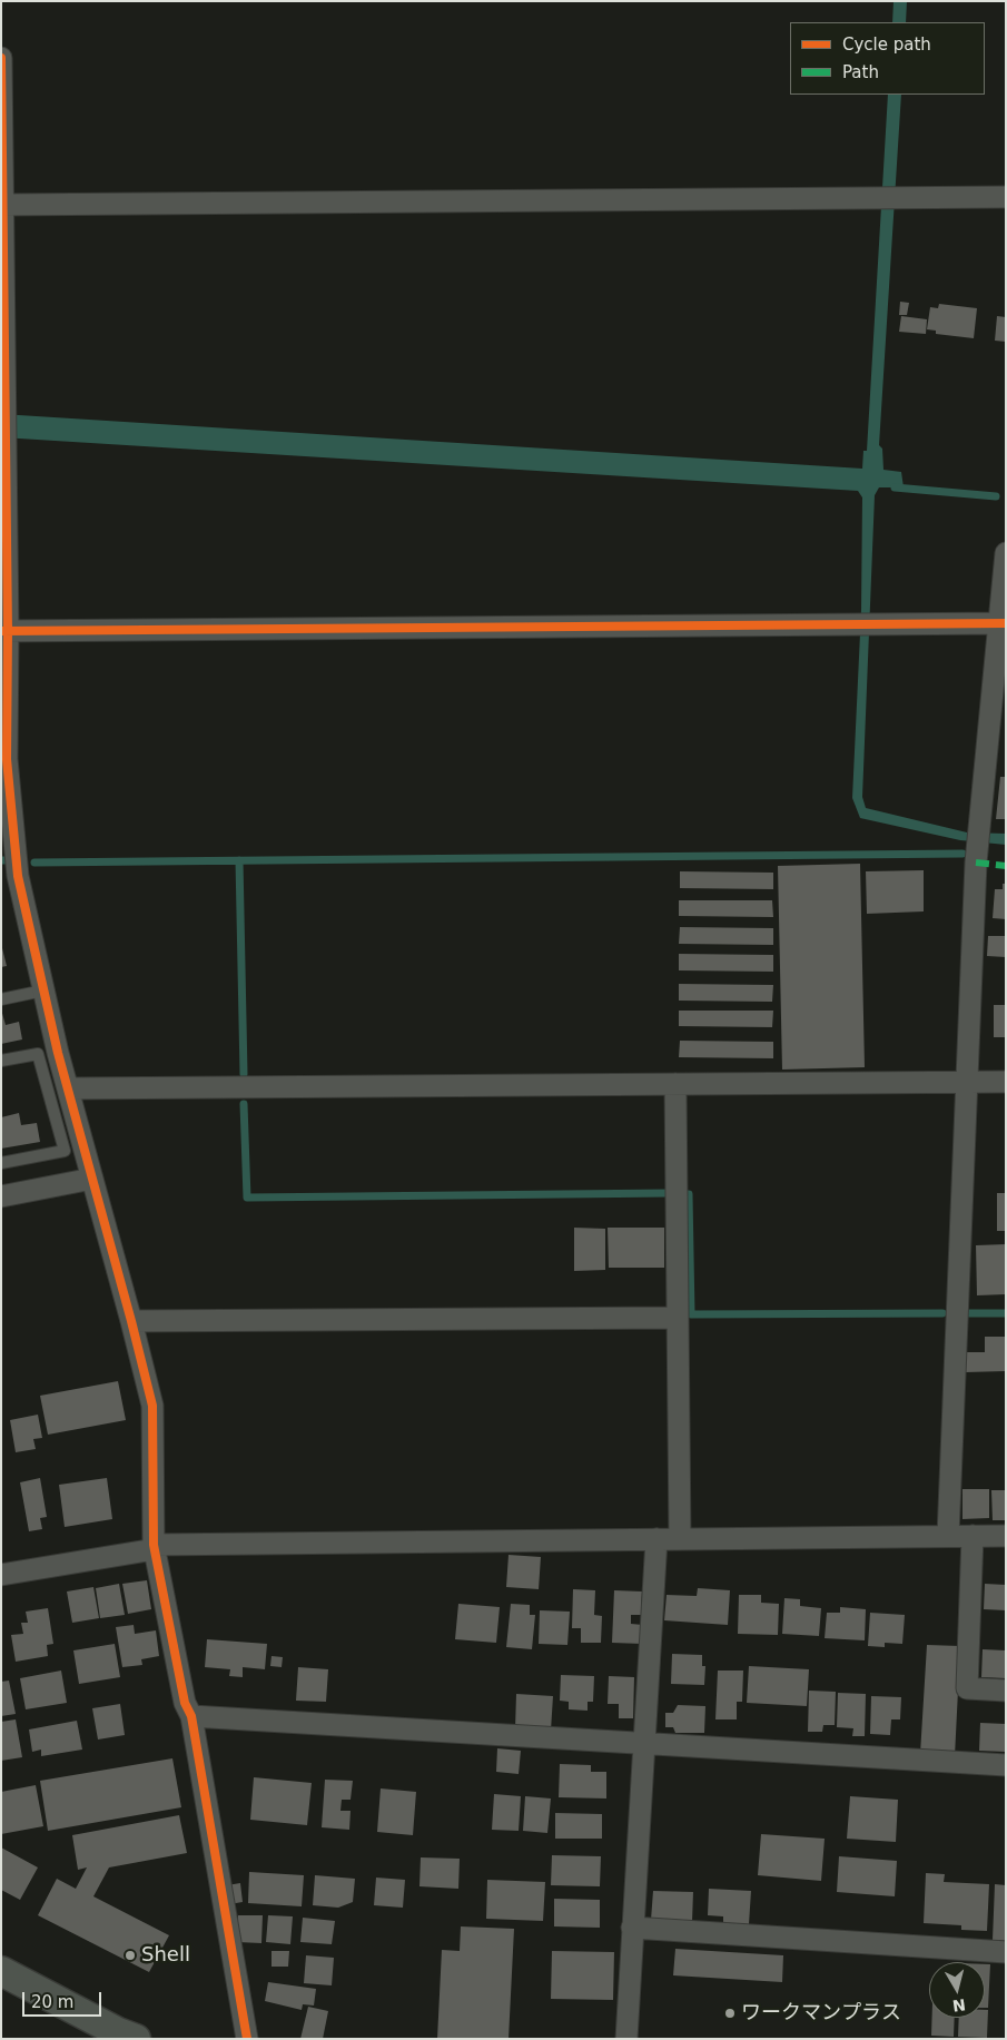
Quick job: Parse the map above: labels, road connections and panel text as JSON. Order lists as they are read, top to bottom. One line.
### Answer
{"places":["Shell","ワークマンプラス"],"legend":["Cycle path","Path"],"scale_bar":"20 m","north":"bottom"}
